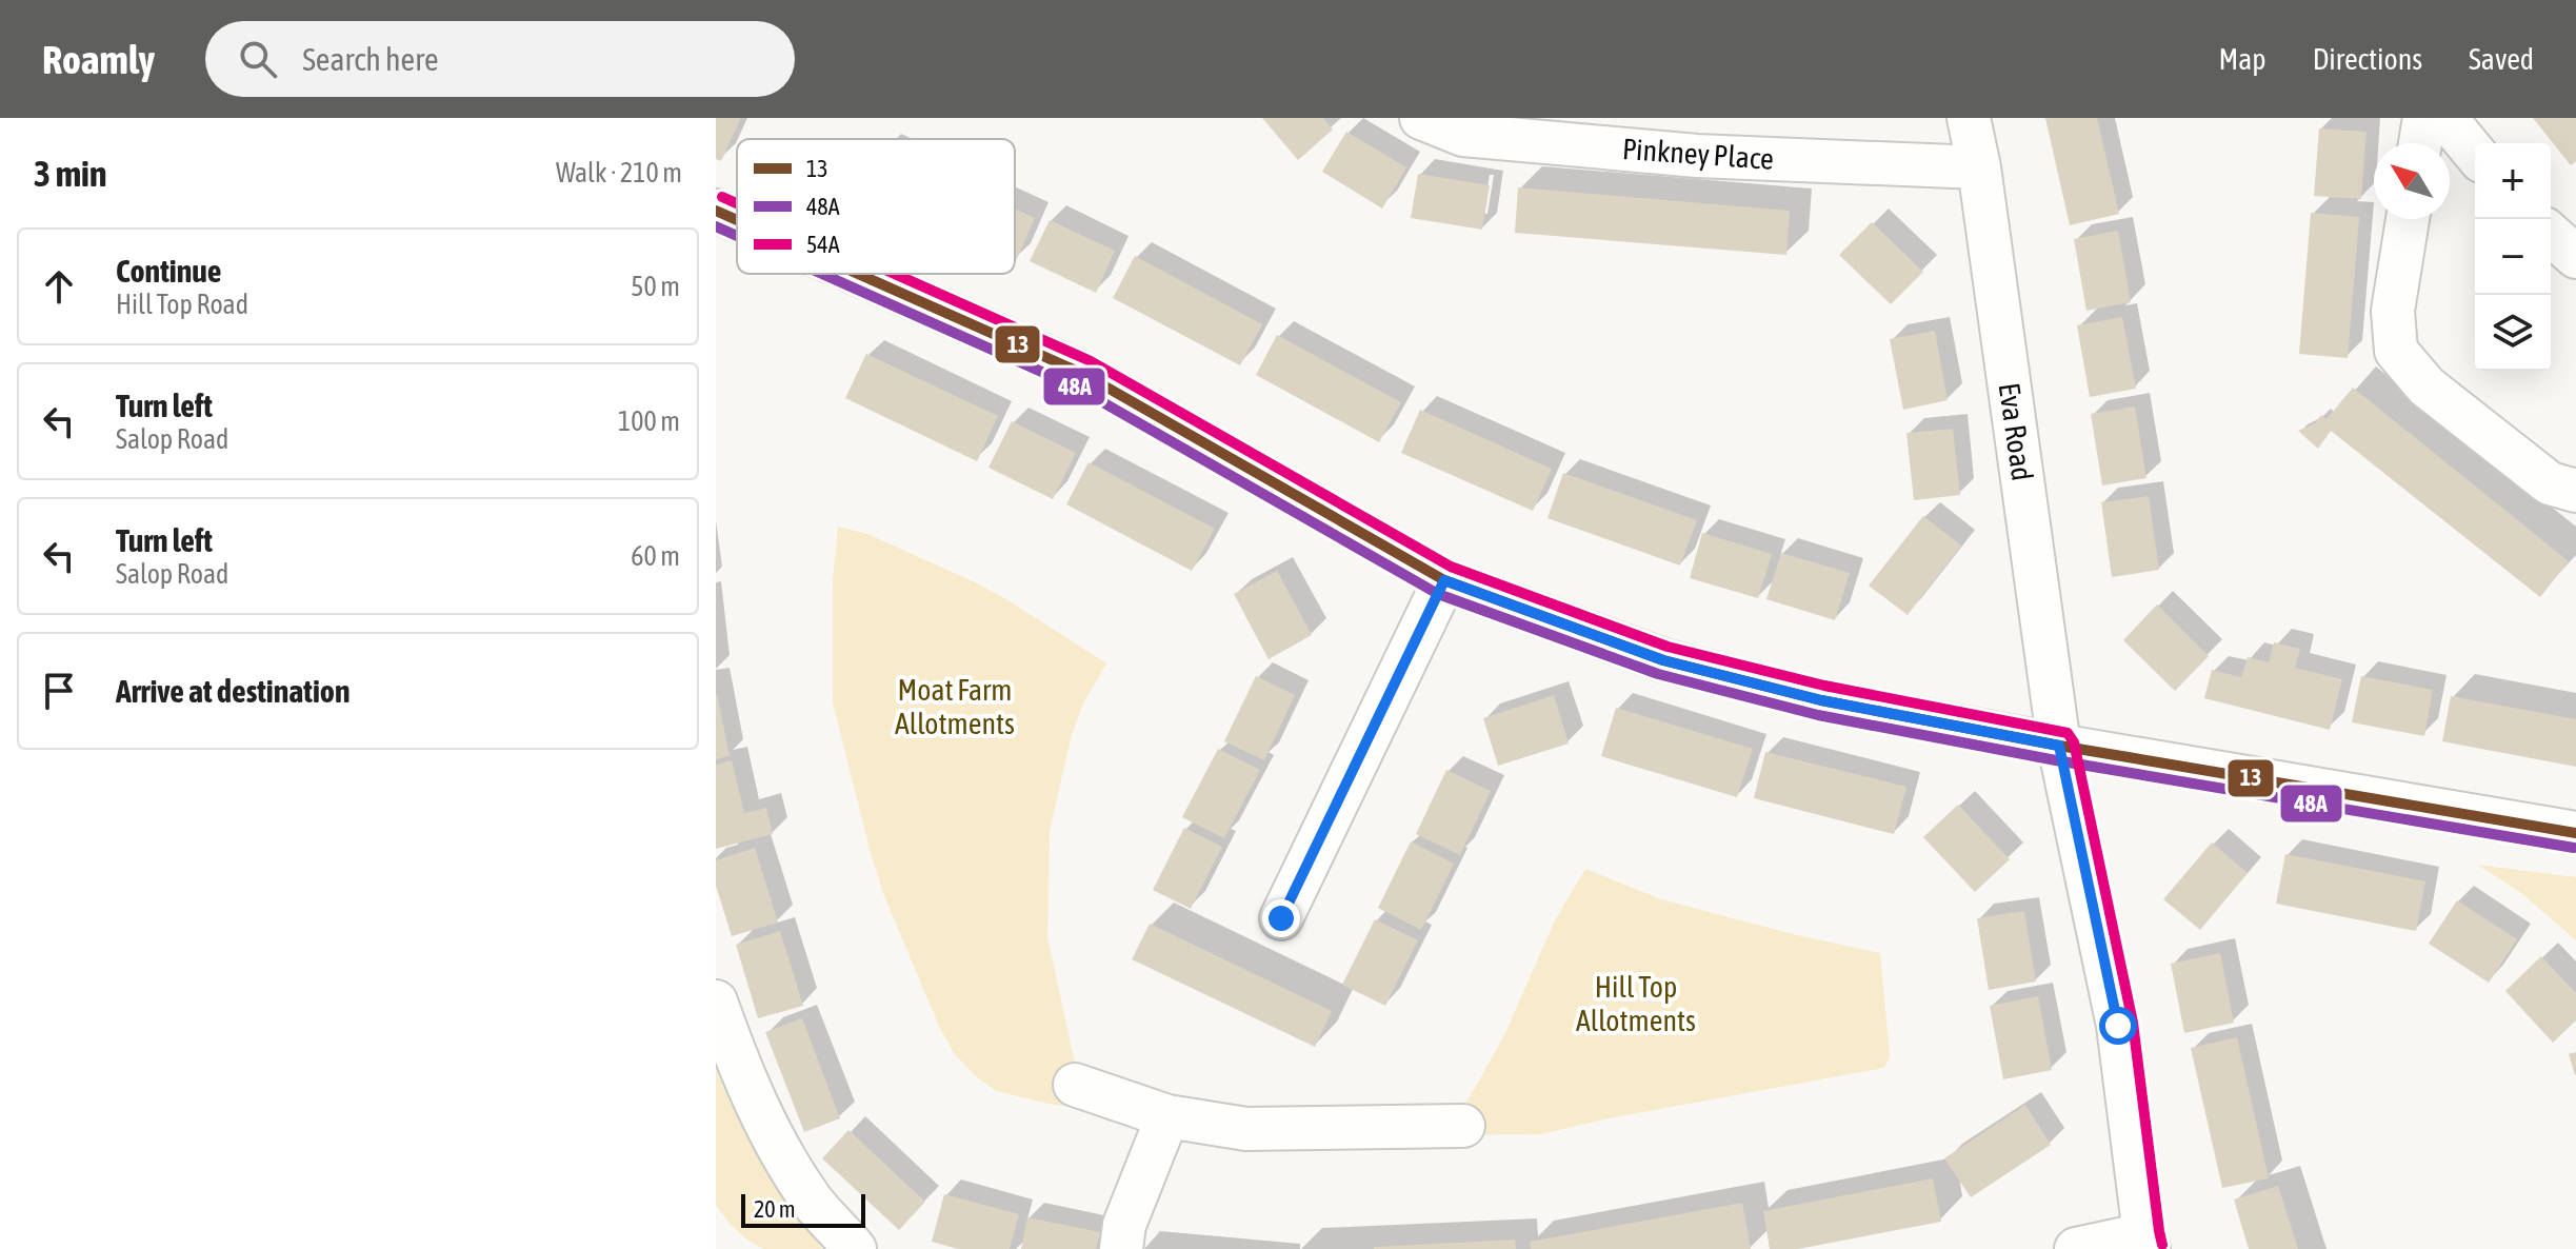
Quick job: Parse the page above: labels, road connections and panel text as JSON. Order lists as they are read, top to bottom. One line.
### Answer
{"streets":{"street":["Pinkney Place","Eva Road"]},"crossings":[["Pinkney Place","Eva Road"]],"parks":["Moat Farm Allotments","Hill Top Allotments"],"lines":["transit line 54A","transit line 13","transit line 48A"],"legend":["13","48A","54A"],"scale_bar":"20 m","north":"top left","page":{"header":"Roamly","search":"Search here","nav":["Map","Directions","Saved"],"heading":["3 min","Walk · 210 m"],"map_buttons":["+","−"],"list":[["Continue","Hill Top Road","50 m"],["Turn left","Salop Road","100 m"],["Turn left","Salop Road","60 m"],"Arrive at destination"],"scale":"20 m"}}
